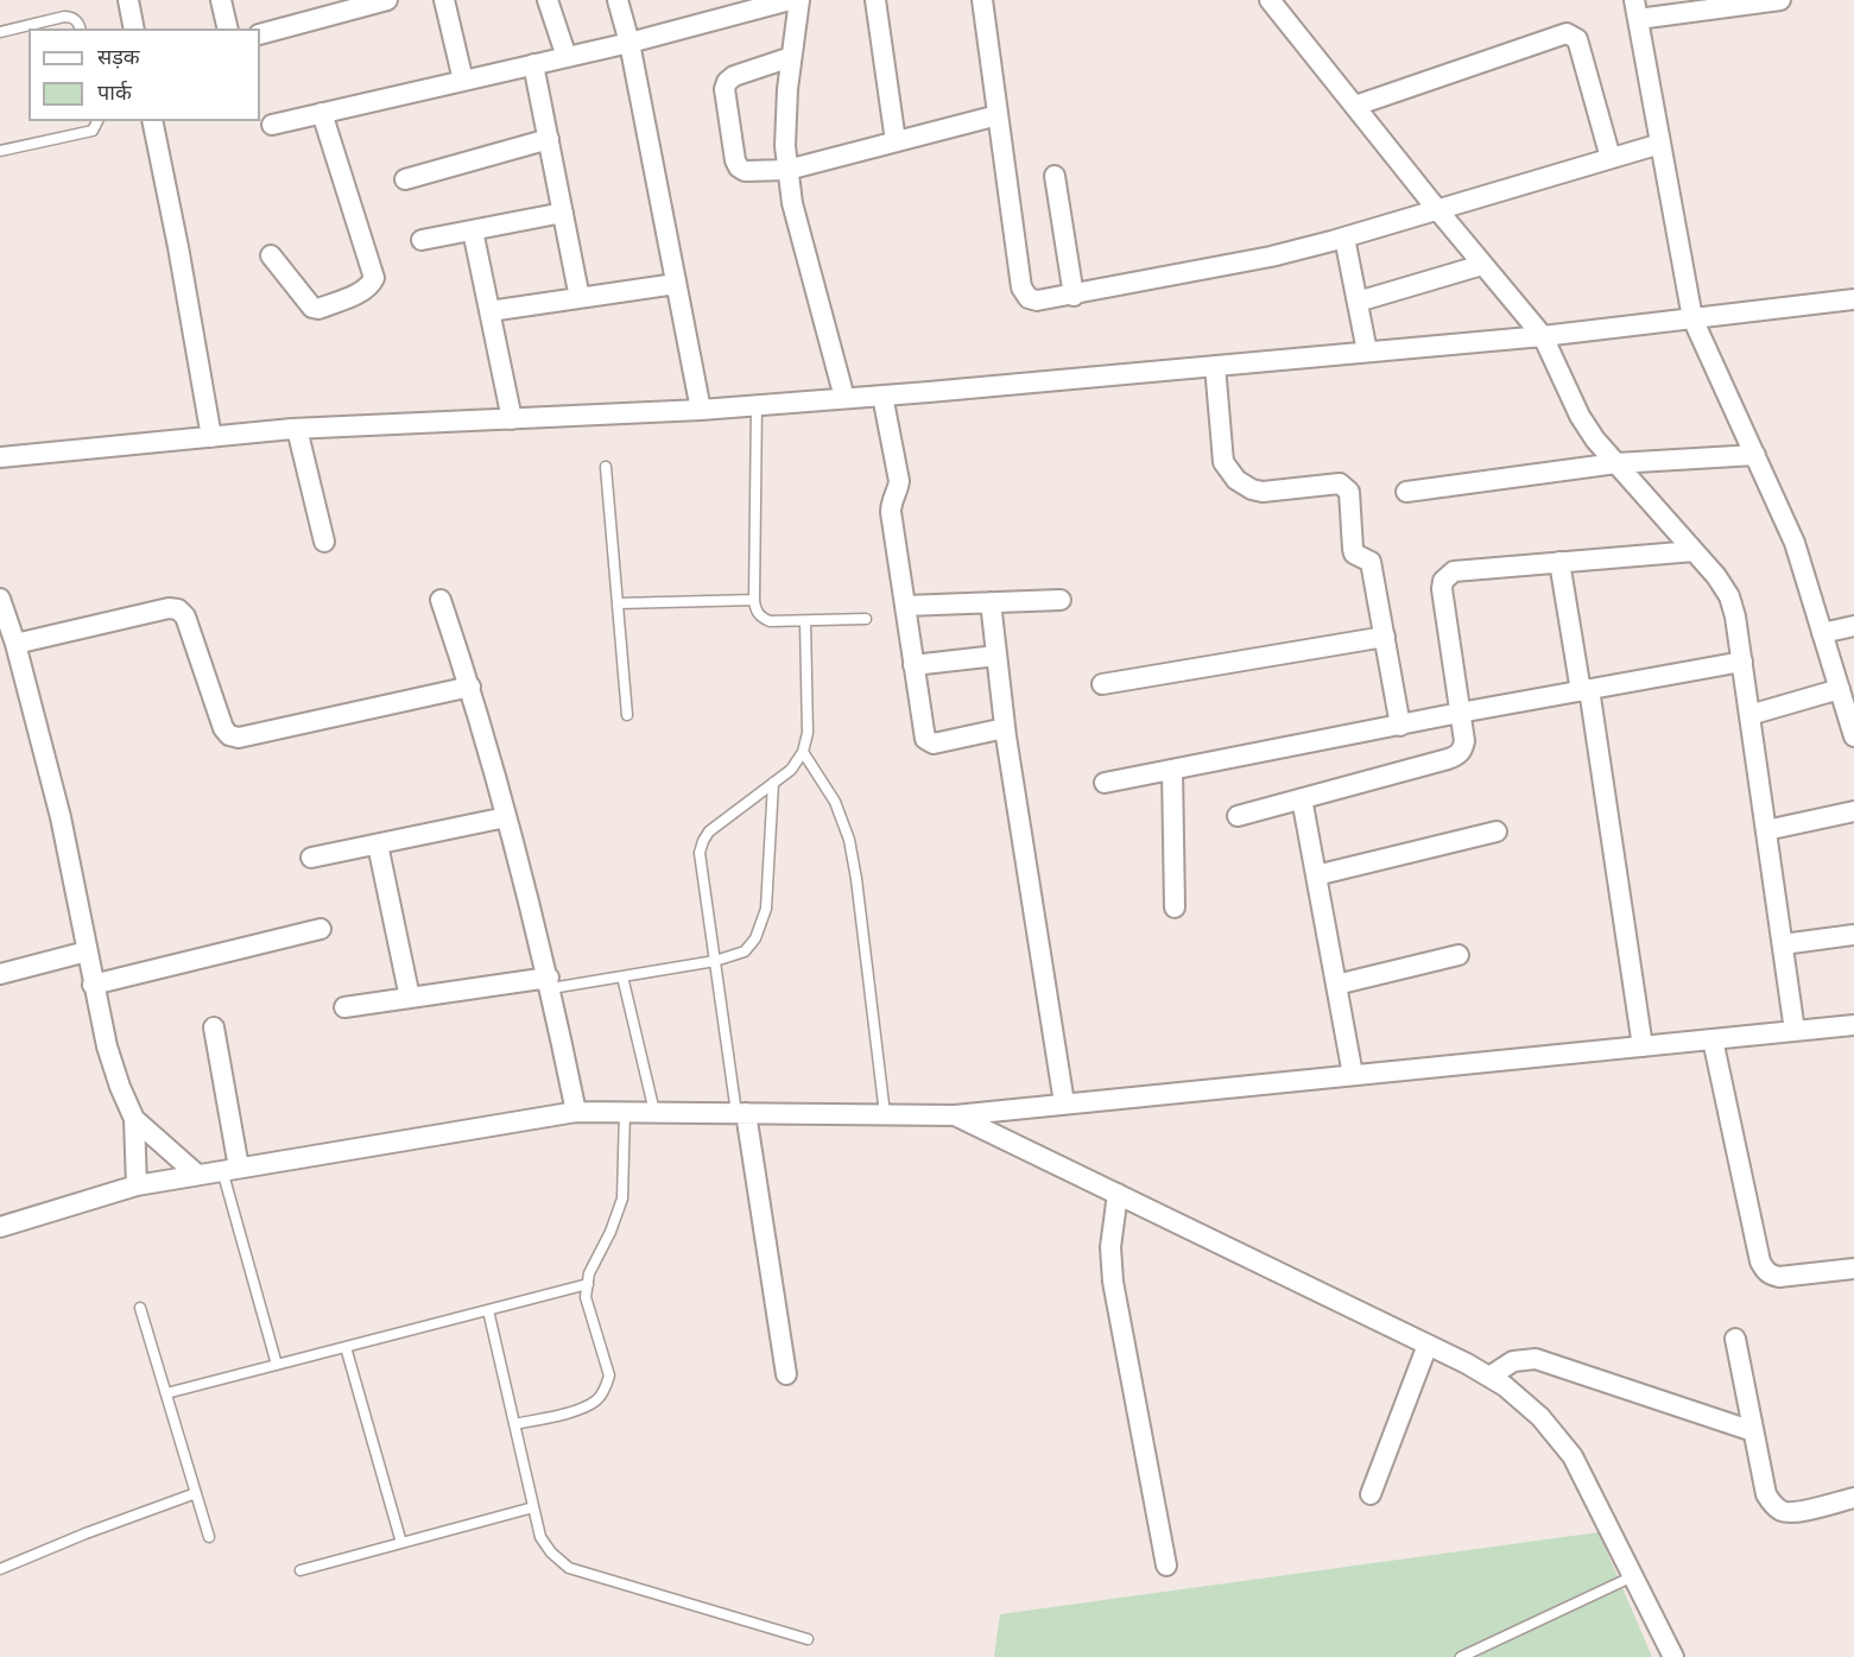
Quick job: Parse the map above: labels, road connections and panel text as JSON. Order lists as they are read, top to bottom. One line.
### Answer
{"legend":["सड़क","पार्क"]}
